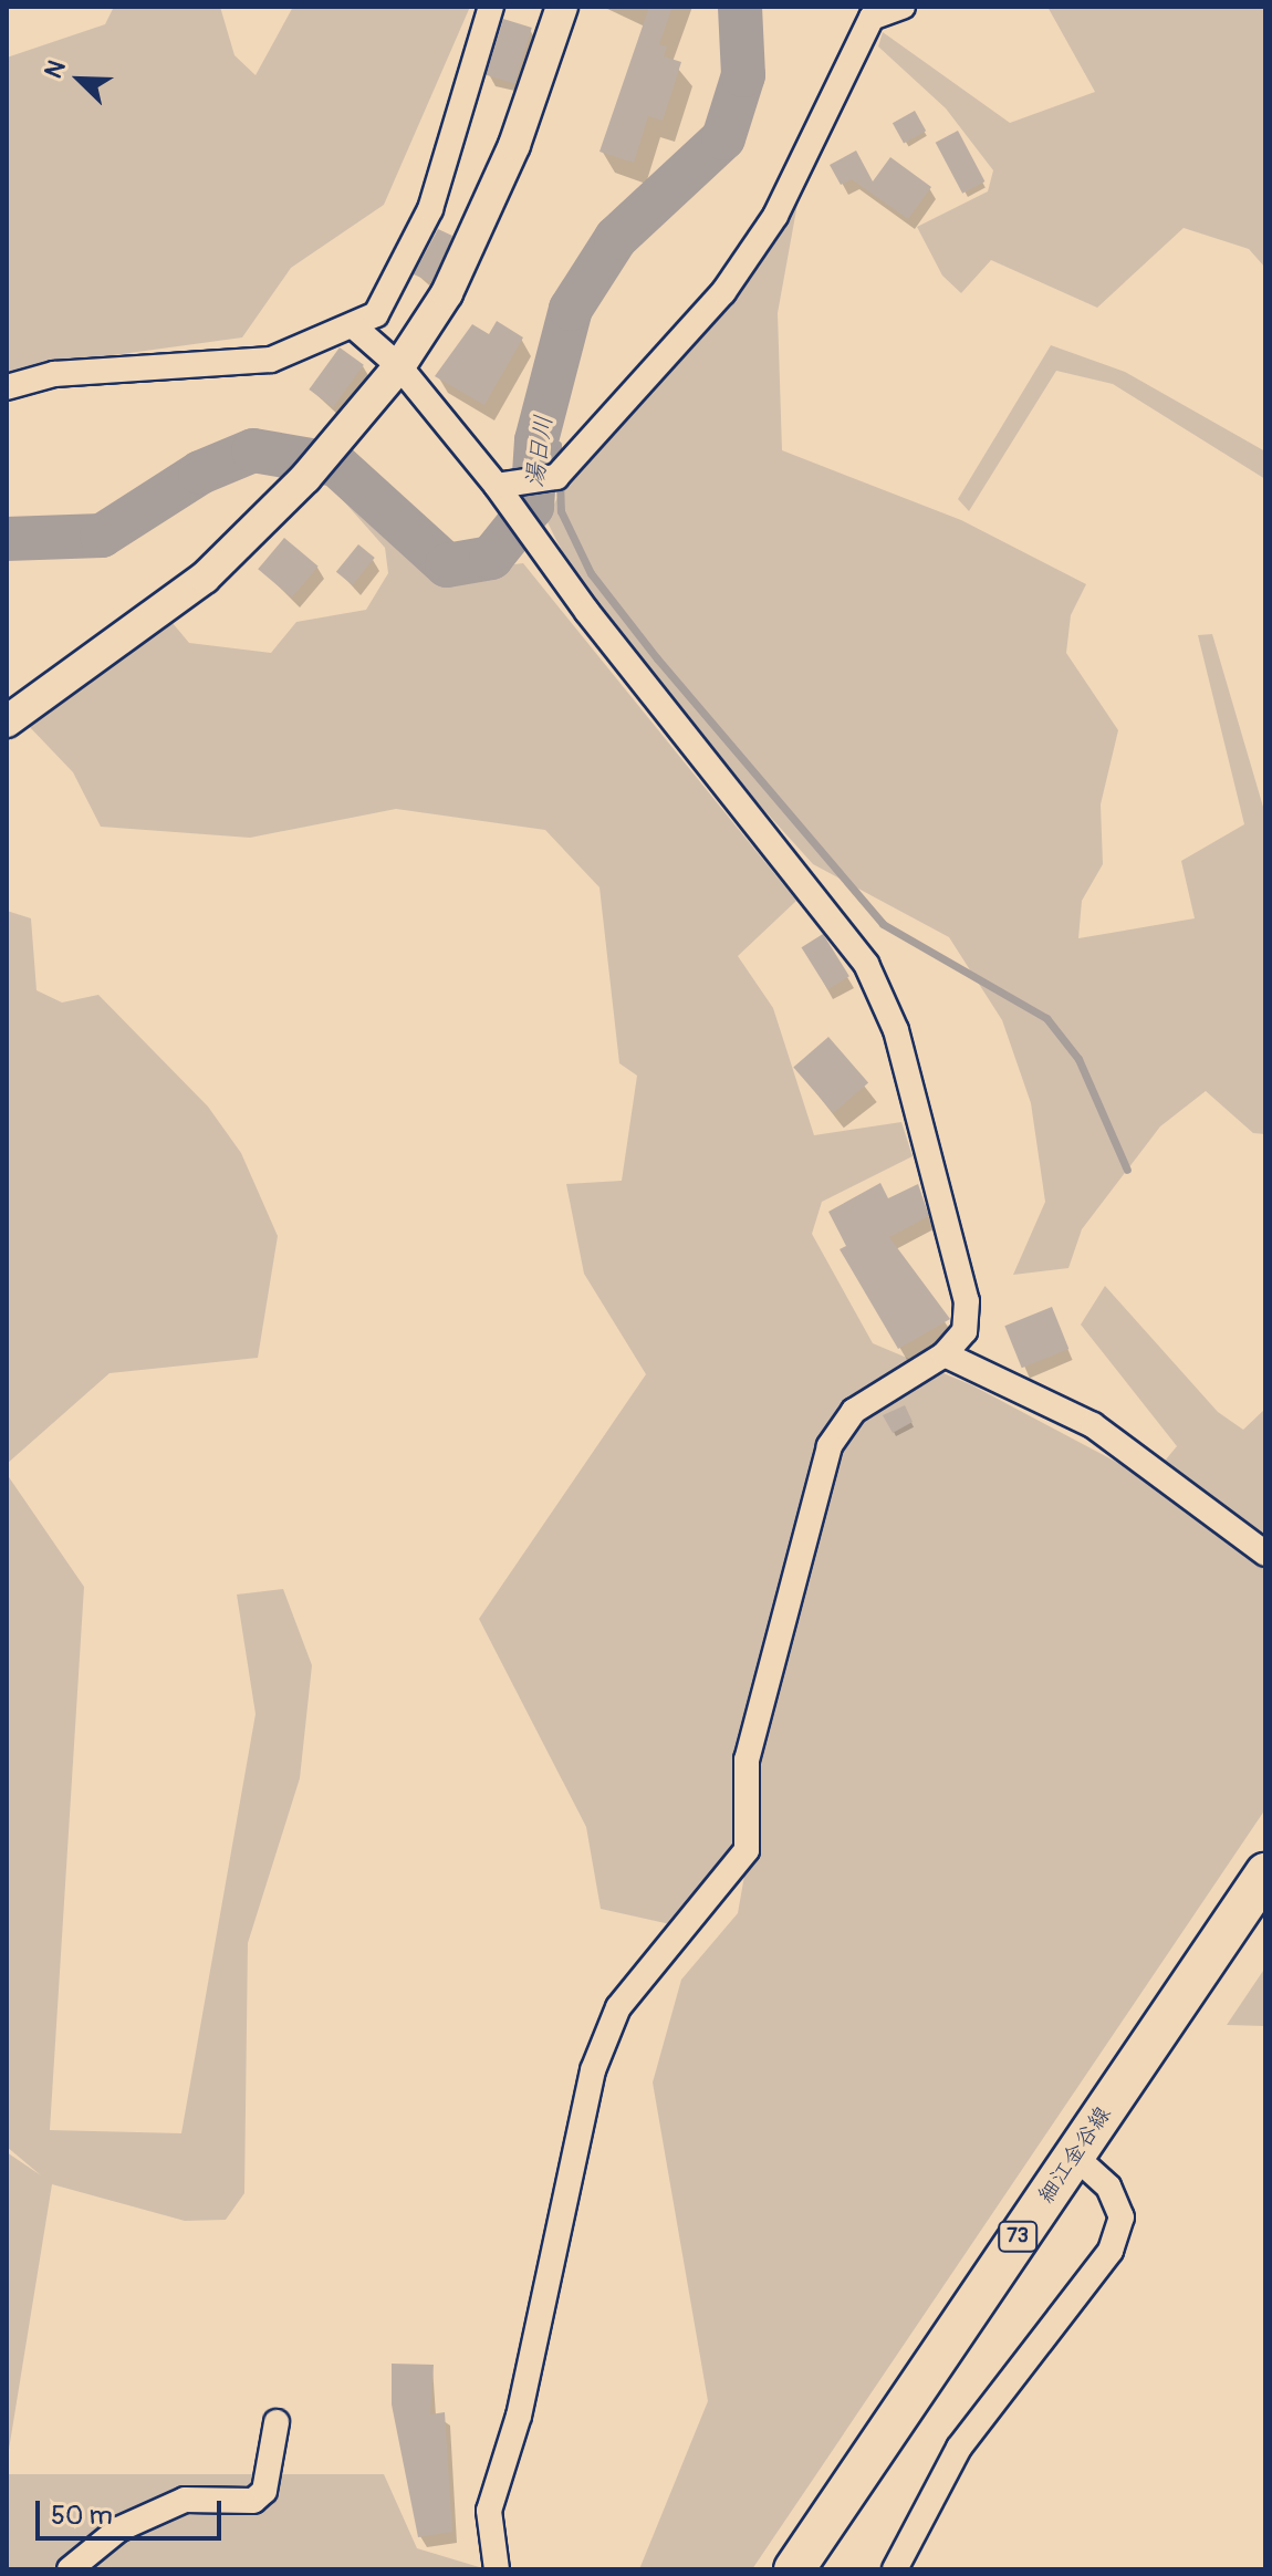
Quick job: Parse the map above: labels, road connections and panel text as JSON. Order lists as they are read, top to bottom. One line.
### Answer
{"streets":{"main road":["細江金谷線","73"]},"water":["湯日川"],"scale_bar":"50 m","north":"top left"}
